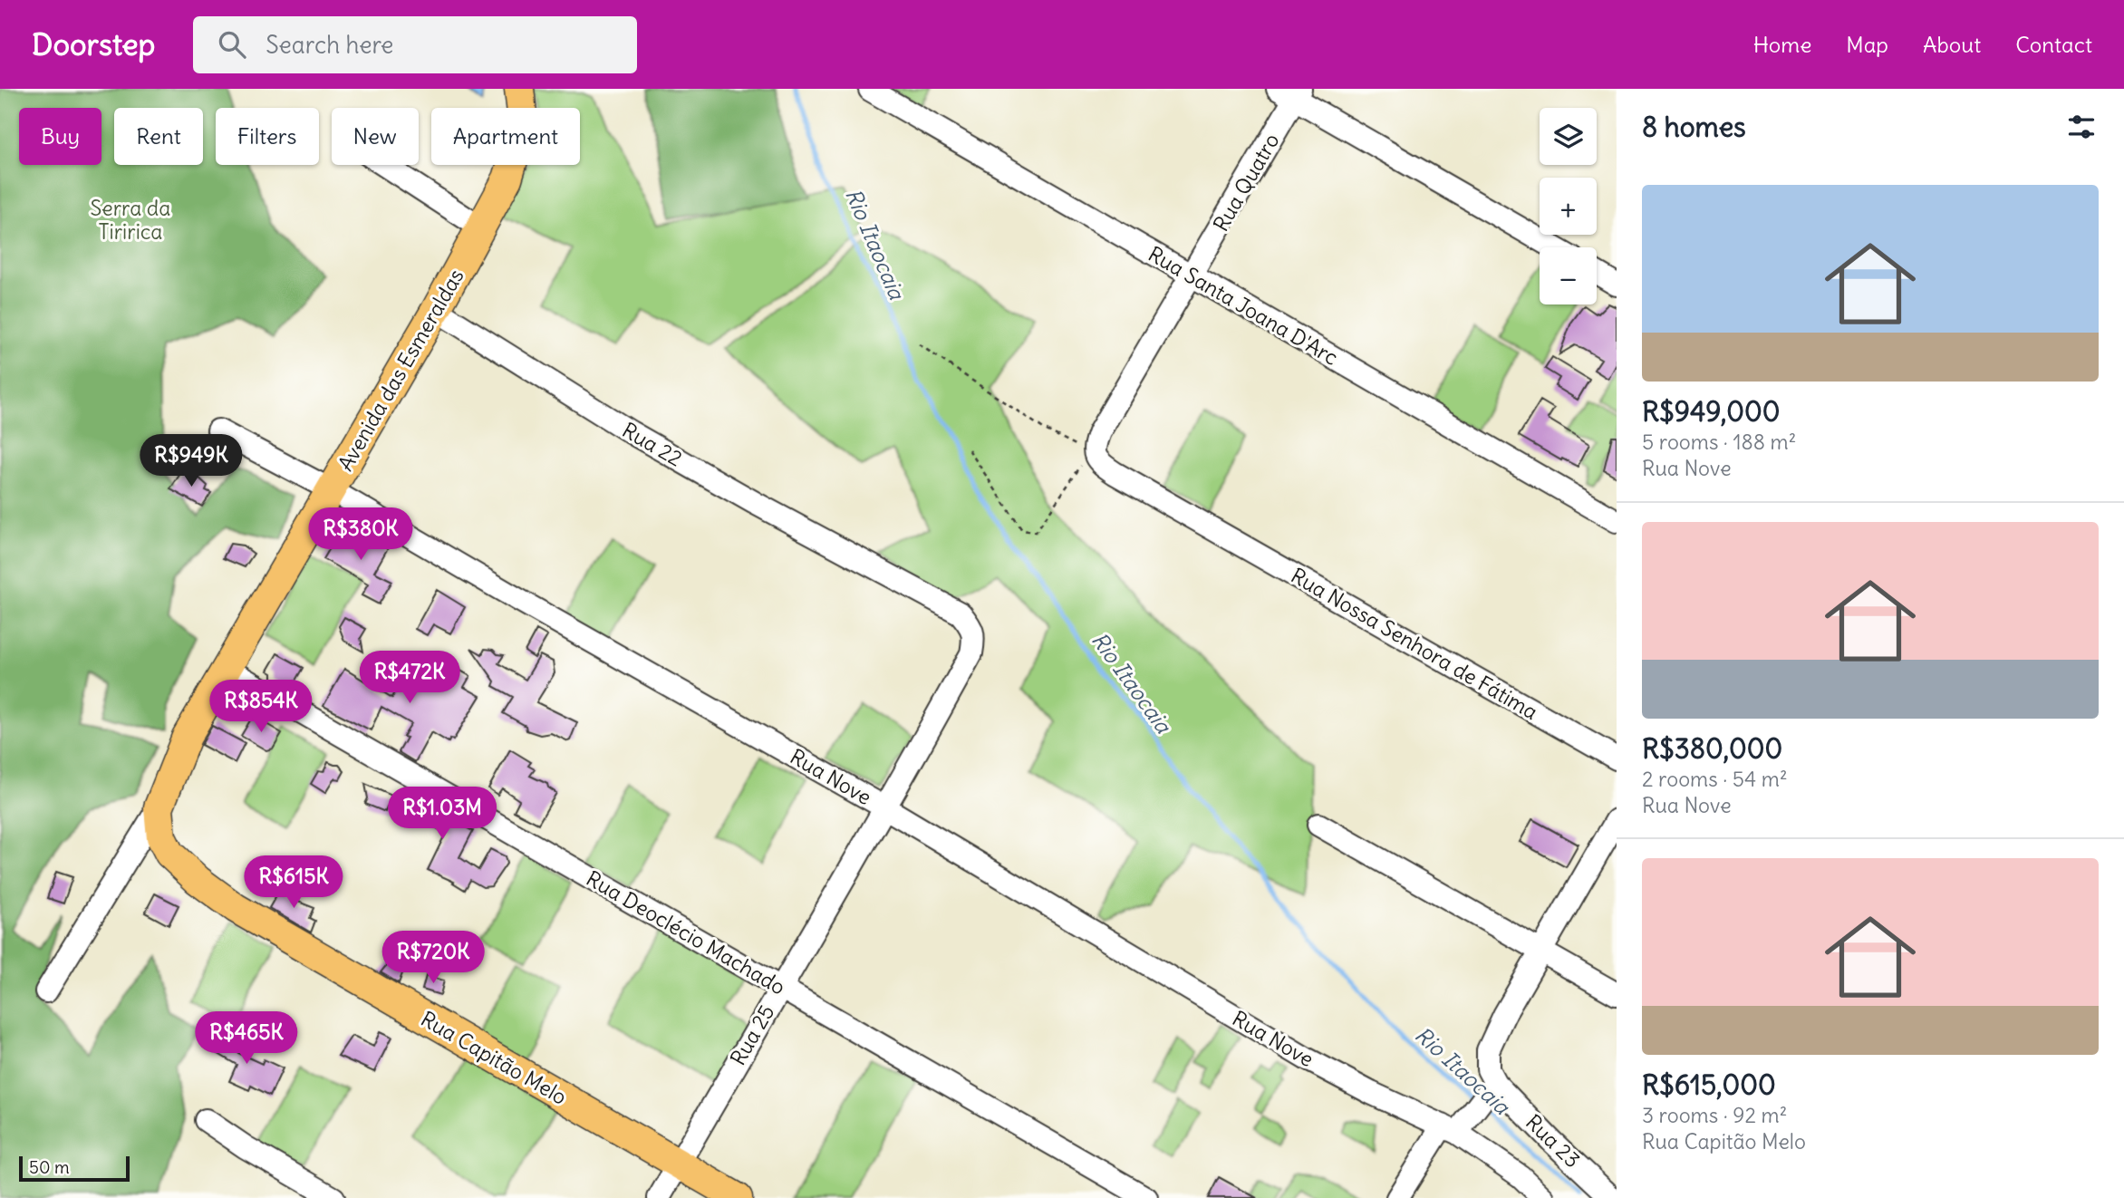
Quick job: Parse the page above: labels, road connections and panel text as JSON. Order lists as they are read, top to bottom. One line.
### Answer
{"streets":{"main road":["Avenida das Esmeraldas","Rua Capitão Melo"],"street":["Rua Quatro","Rua Santa Joana D'Arc","Rua 22","Rua Nossa Senhora de Fátima","Rua Nove","Rua Deoclécio Machado","Rua 25","Rua 23"]},"crossings":[["Rua Quatro","Rua Santa Joana D'Arc"],["Rua Quatro","Rua Nossa Senhora de Fátima"],["Avenida das Esmeraldas","Rua 22"],["Avenida das Esmeraldas","Rua Nove"],["Avenida das Esmeraldas","Rua Deoclécio Machado"],["Avenida das Esmeraldas","Rua Capitão Melo"],["Rua 22","Rua Nove"],["Rua 22","Rua 25"],["Rua Nove","Rua 25"],["Rua Deoclécio Machado","Rua 25"],["Rua 25","Rua Capitão Melo"]],"water":["Rio Itaocaia"],"parks":["Serra da Tiririca"],"scale_bar":"50 m","page":{"header":"Doorstep","search":"Search here","nav":["Home","Map","About","Contact"],"heading":"8 homes","map_buttons":["+","−"],"chip":["Buy","Rent","Filters","New","Apartment"],"list":[{"name":"R$949,000","note":"5 rooms · 188 m² · Rua Nove"},{"name":"R$380,000","note":"2 rooms · 54 m² · Rua Nove"},{"name":"R$615,000","note":"3 rooms · 92 m² · Rua Capitão Melo"}],"price":["R$949K","R$380K","R$472K","R$854K","R$1.03M","R$615K","R$720K","R$465K"],"scale":"50 m"}}
